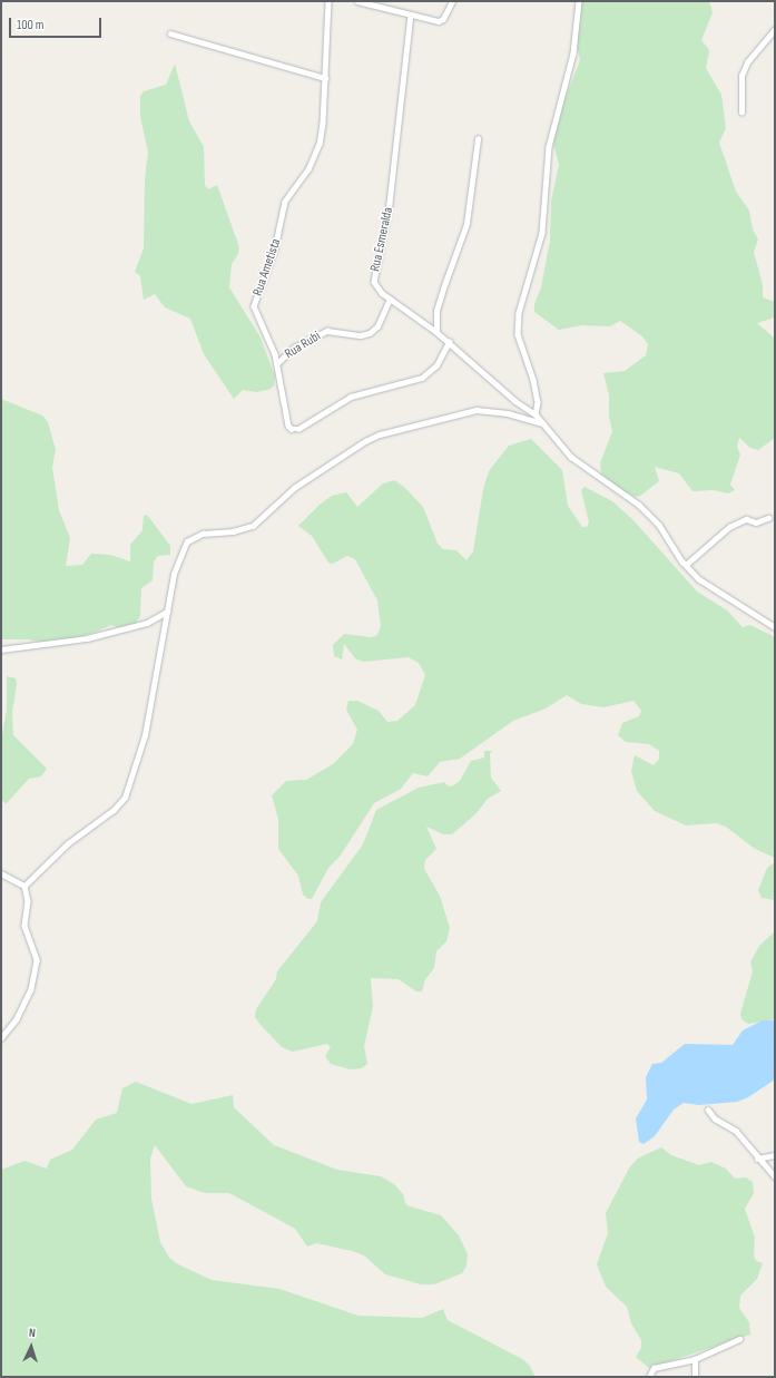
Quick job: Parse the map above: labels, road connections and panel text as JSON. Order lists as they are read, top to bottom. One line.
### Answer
{"streets":{"street":["Rua Esmeralda","Rua Ametista","Rua Rubi"]},"crossings":[["Rua Esmeralda","Rua Ametista"],["Rua Esmeralda","Rua Rubi"],["Rua Ametista","Rua Rubi"]],"scale_bar":"100 m","north":"top"}
